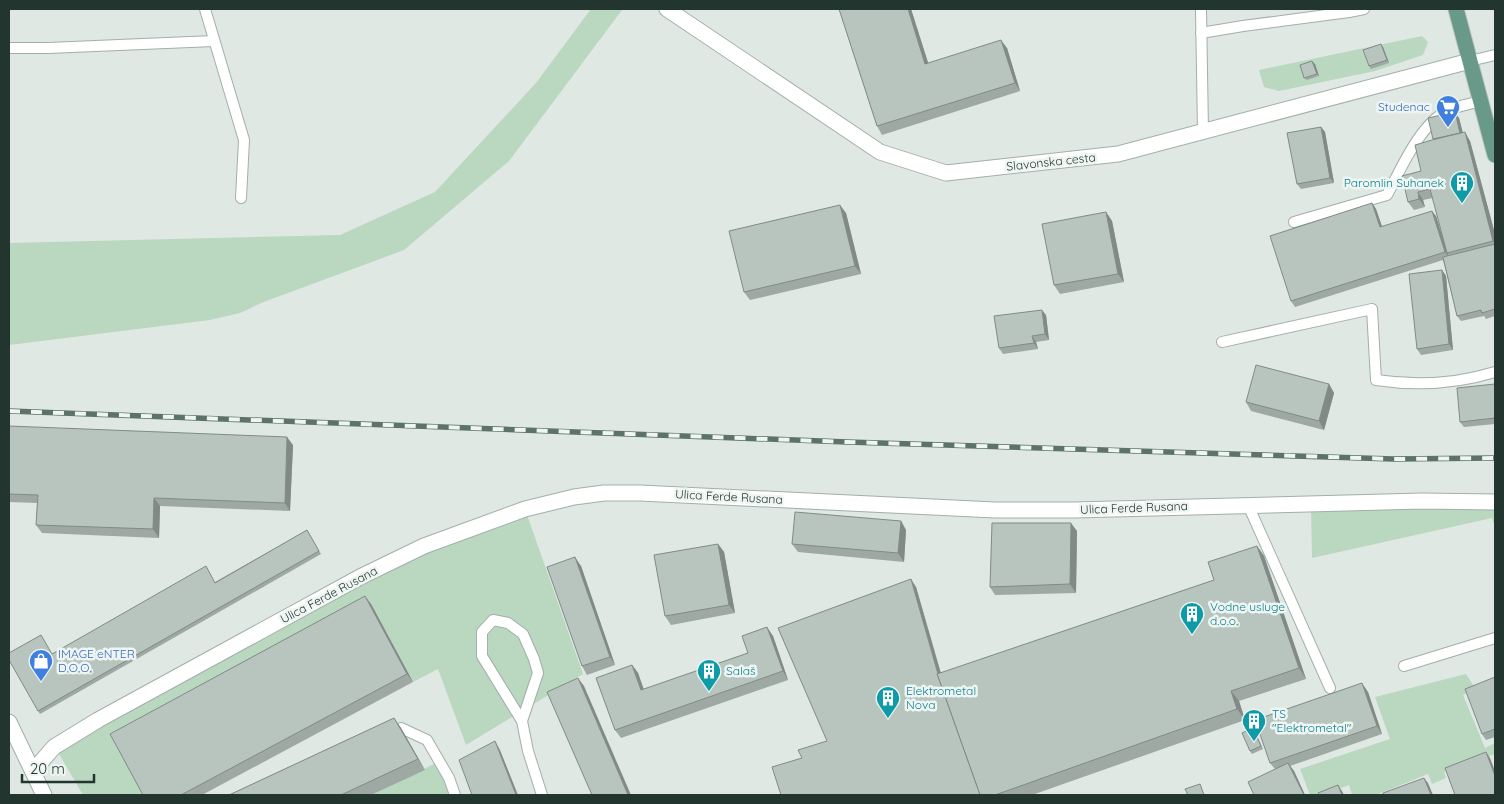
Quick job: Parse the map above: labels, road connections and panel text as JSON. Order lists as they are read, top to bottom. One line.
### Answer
{"streets":{"street":["Slavonska cesta","Ulica Ferde Rusana"]},"places":{"supermarket":["Studenac"],"building":["Paromlin Suhanek","Vodne usluge d.o.o.","Salaš","Elektrometal Nova","TS \"Elektrometal\""],"shop":["IMAGE eNTER D.O.O."]},"scale_bar":"20 m"}
